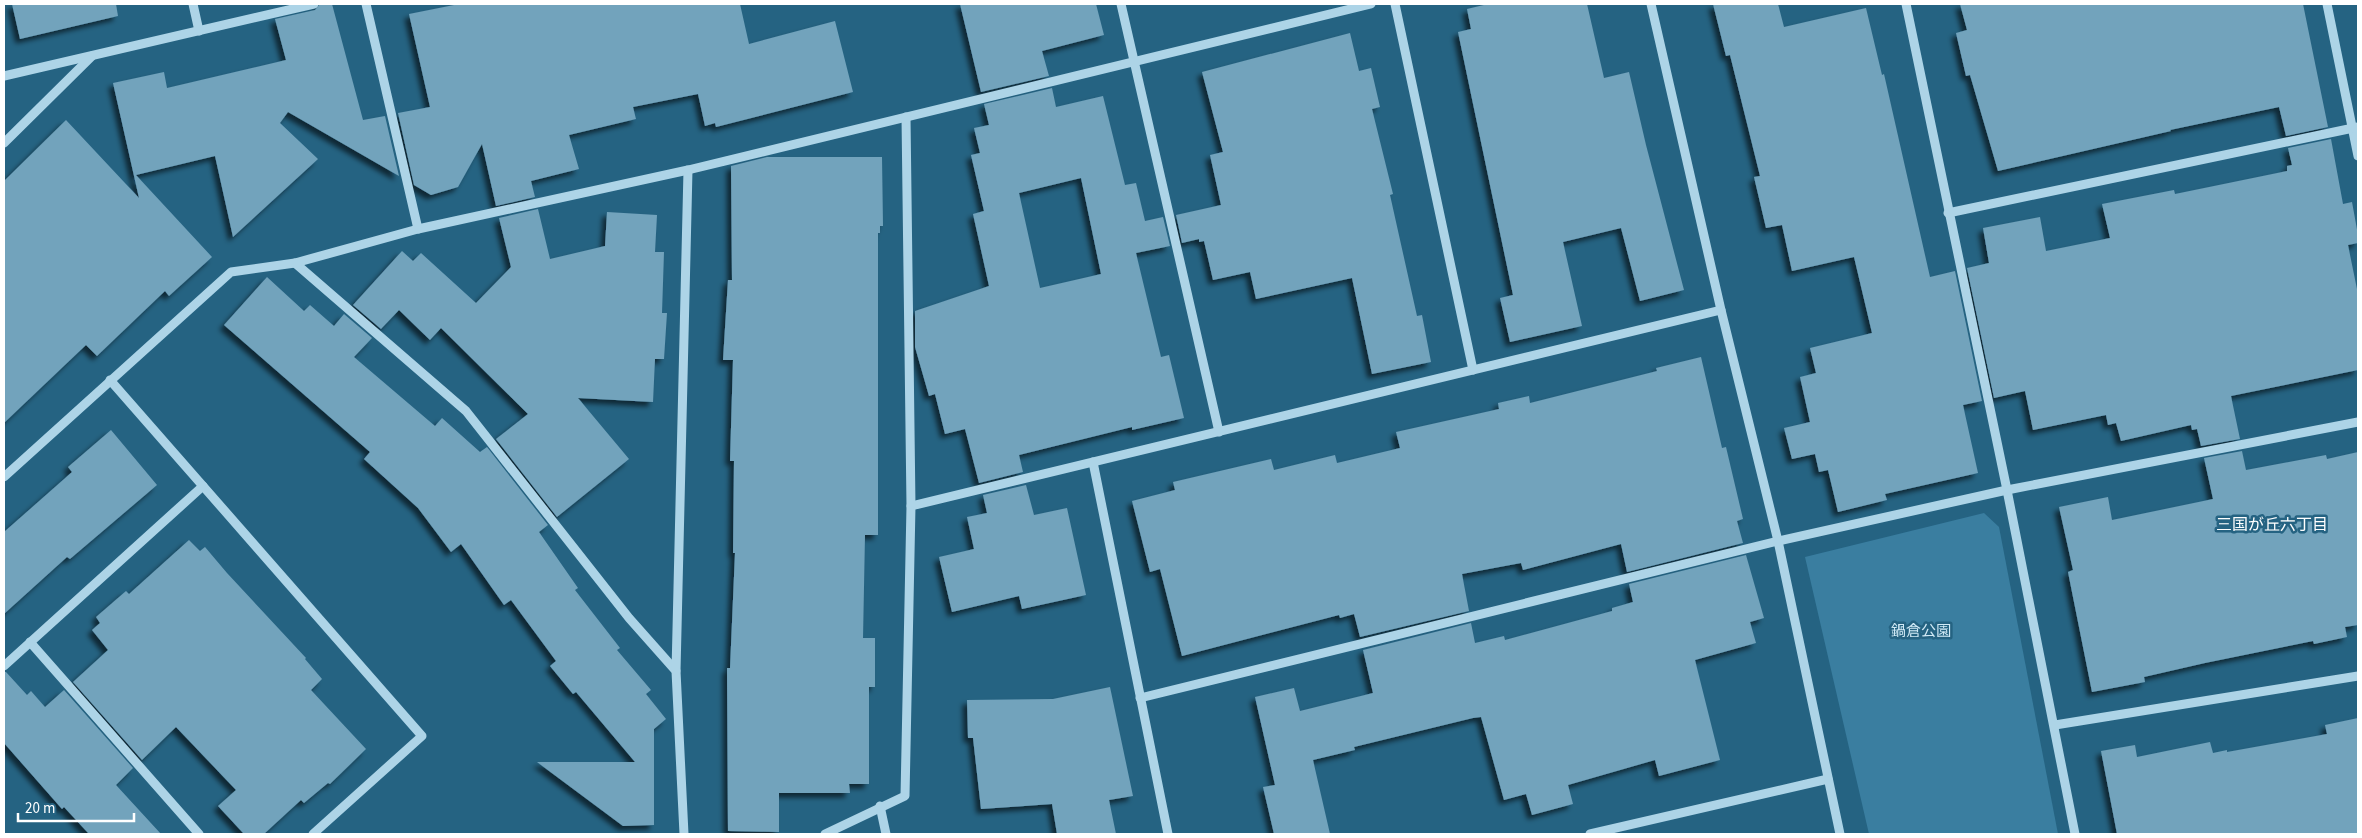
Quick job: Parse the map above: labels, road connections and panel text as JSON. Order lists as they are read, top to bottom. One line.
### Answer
{"districts":["三国が丘六丁目"],"parks":["鍋倉公園"],"scale_bar":"20 m"}
